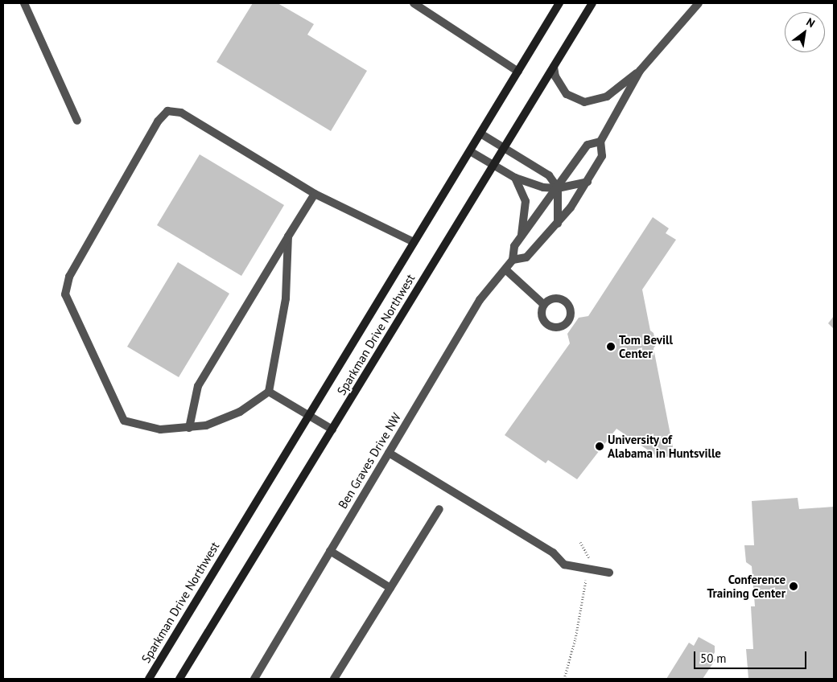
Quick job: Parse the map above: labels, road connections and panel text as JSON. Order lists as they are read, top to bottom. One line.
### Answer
{"streets":{"main road":["Sparkman Drive Northwest"],"street":["Ben Graves Drive NW"]},"places":["Tom Bevill Center","University of Alabama in Huntsville","Conference Training Center"],"scale_bar":"50 m","north":"top right"}
